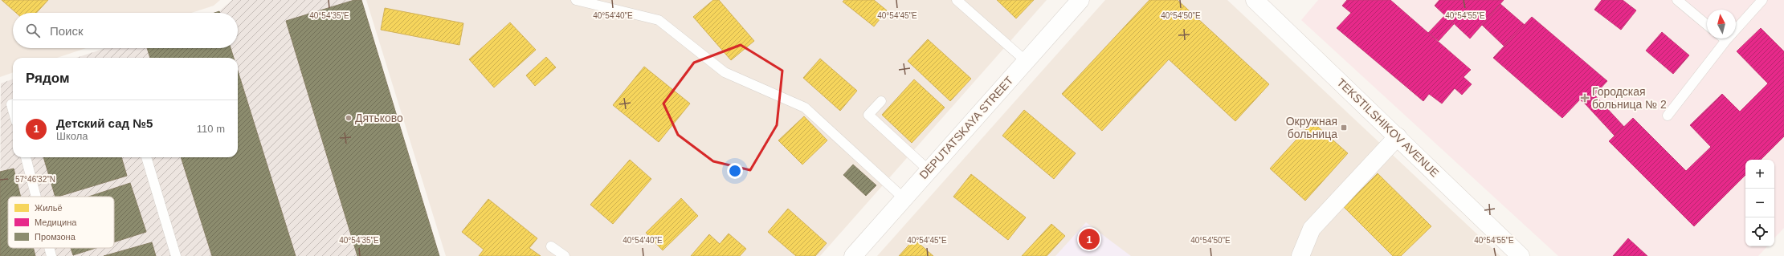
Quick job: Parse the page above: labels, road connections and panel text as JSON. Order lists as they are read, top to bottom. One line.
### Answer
{"streets":{"street":["DEPUTATSKAYA STREET","TEKSTILSHIKOV AVENUE"]},"places":{"health":["Городская больница № 2"],"other":["Дятьково"],"transit":["Окружная больница"]},"legend":["Жильё","Медицина","Промзона"],"north":"top","page":{"search":"Поиск","heading":"Рядом","list":[{"mark":"1","name":"Детский сад №5","note":"Школа","value":"110 m"}],"map_buttons":["+","−"],"pins":"1"},"coordinates":["40°54'35\"E","40°54'40\"E","40°54'45\"E","40°54'50\"E","40°54'55\"E","57°46'32\"N"]}
